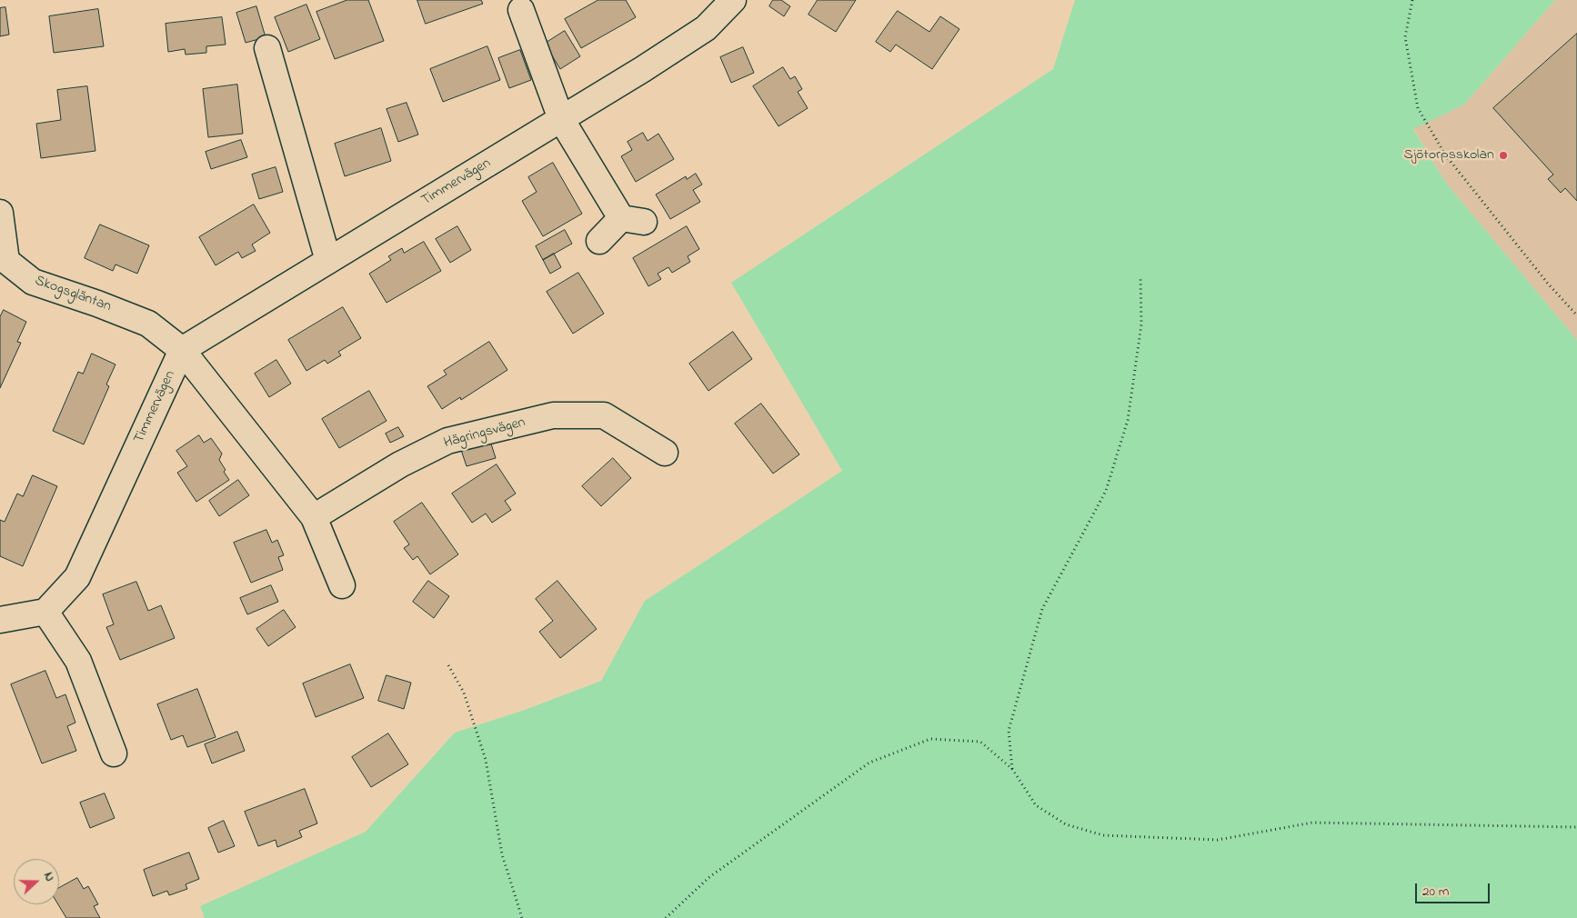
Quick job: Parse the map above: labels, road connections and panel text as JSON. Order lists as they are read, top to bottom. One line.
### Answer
{"streets":{"street":["Timmervägen","Skogsgläntan","Hägringsvägen"]},"crossings":[["Timmervägen","Skogsgläntan"]],"places":["Sjötorpsskolan"],"scale_bar":"20 m","north":"right"}
